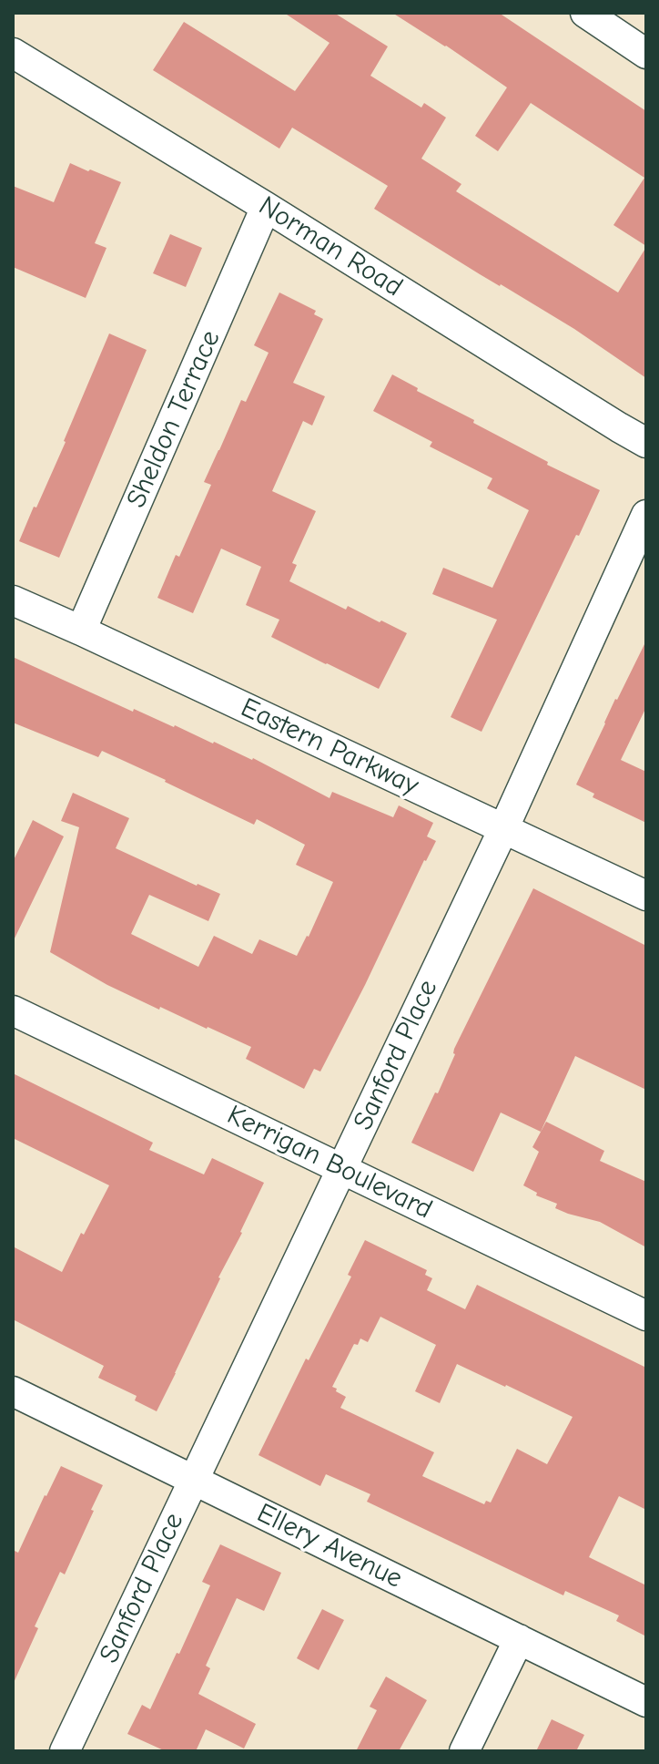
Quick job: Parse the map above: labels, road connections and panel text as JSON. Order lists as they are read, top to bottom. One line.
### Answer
{"streets":{"street":["Norman Road","Sheldon Terrace","Eastern Parkway","Sanford Place","Kerrigan Boulevard","Ellery Avenue"]},"crossings":[["Norman Road","Sheldon Terrace"],["Sheldon Terrace","Eastern Parkway"],["Eastern Parkway","Sanford Place"],["Sanford Place","Kerrigan Boulevard"],["Sanford Place","Ellery Avenue"]]}
